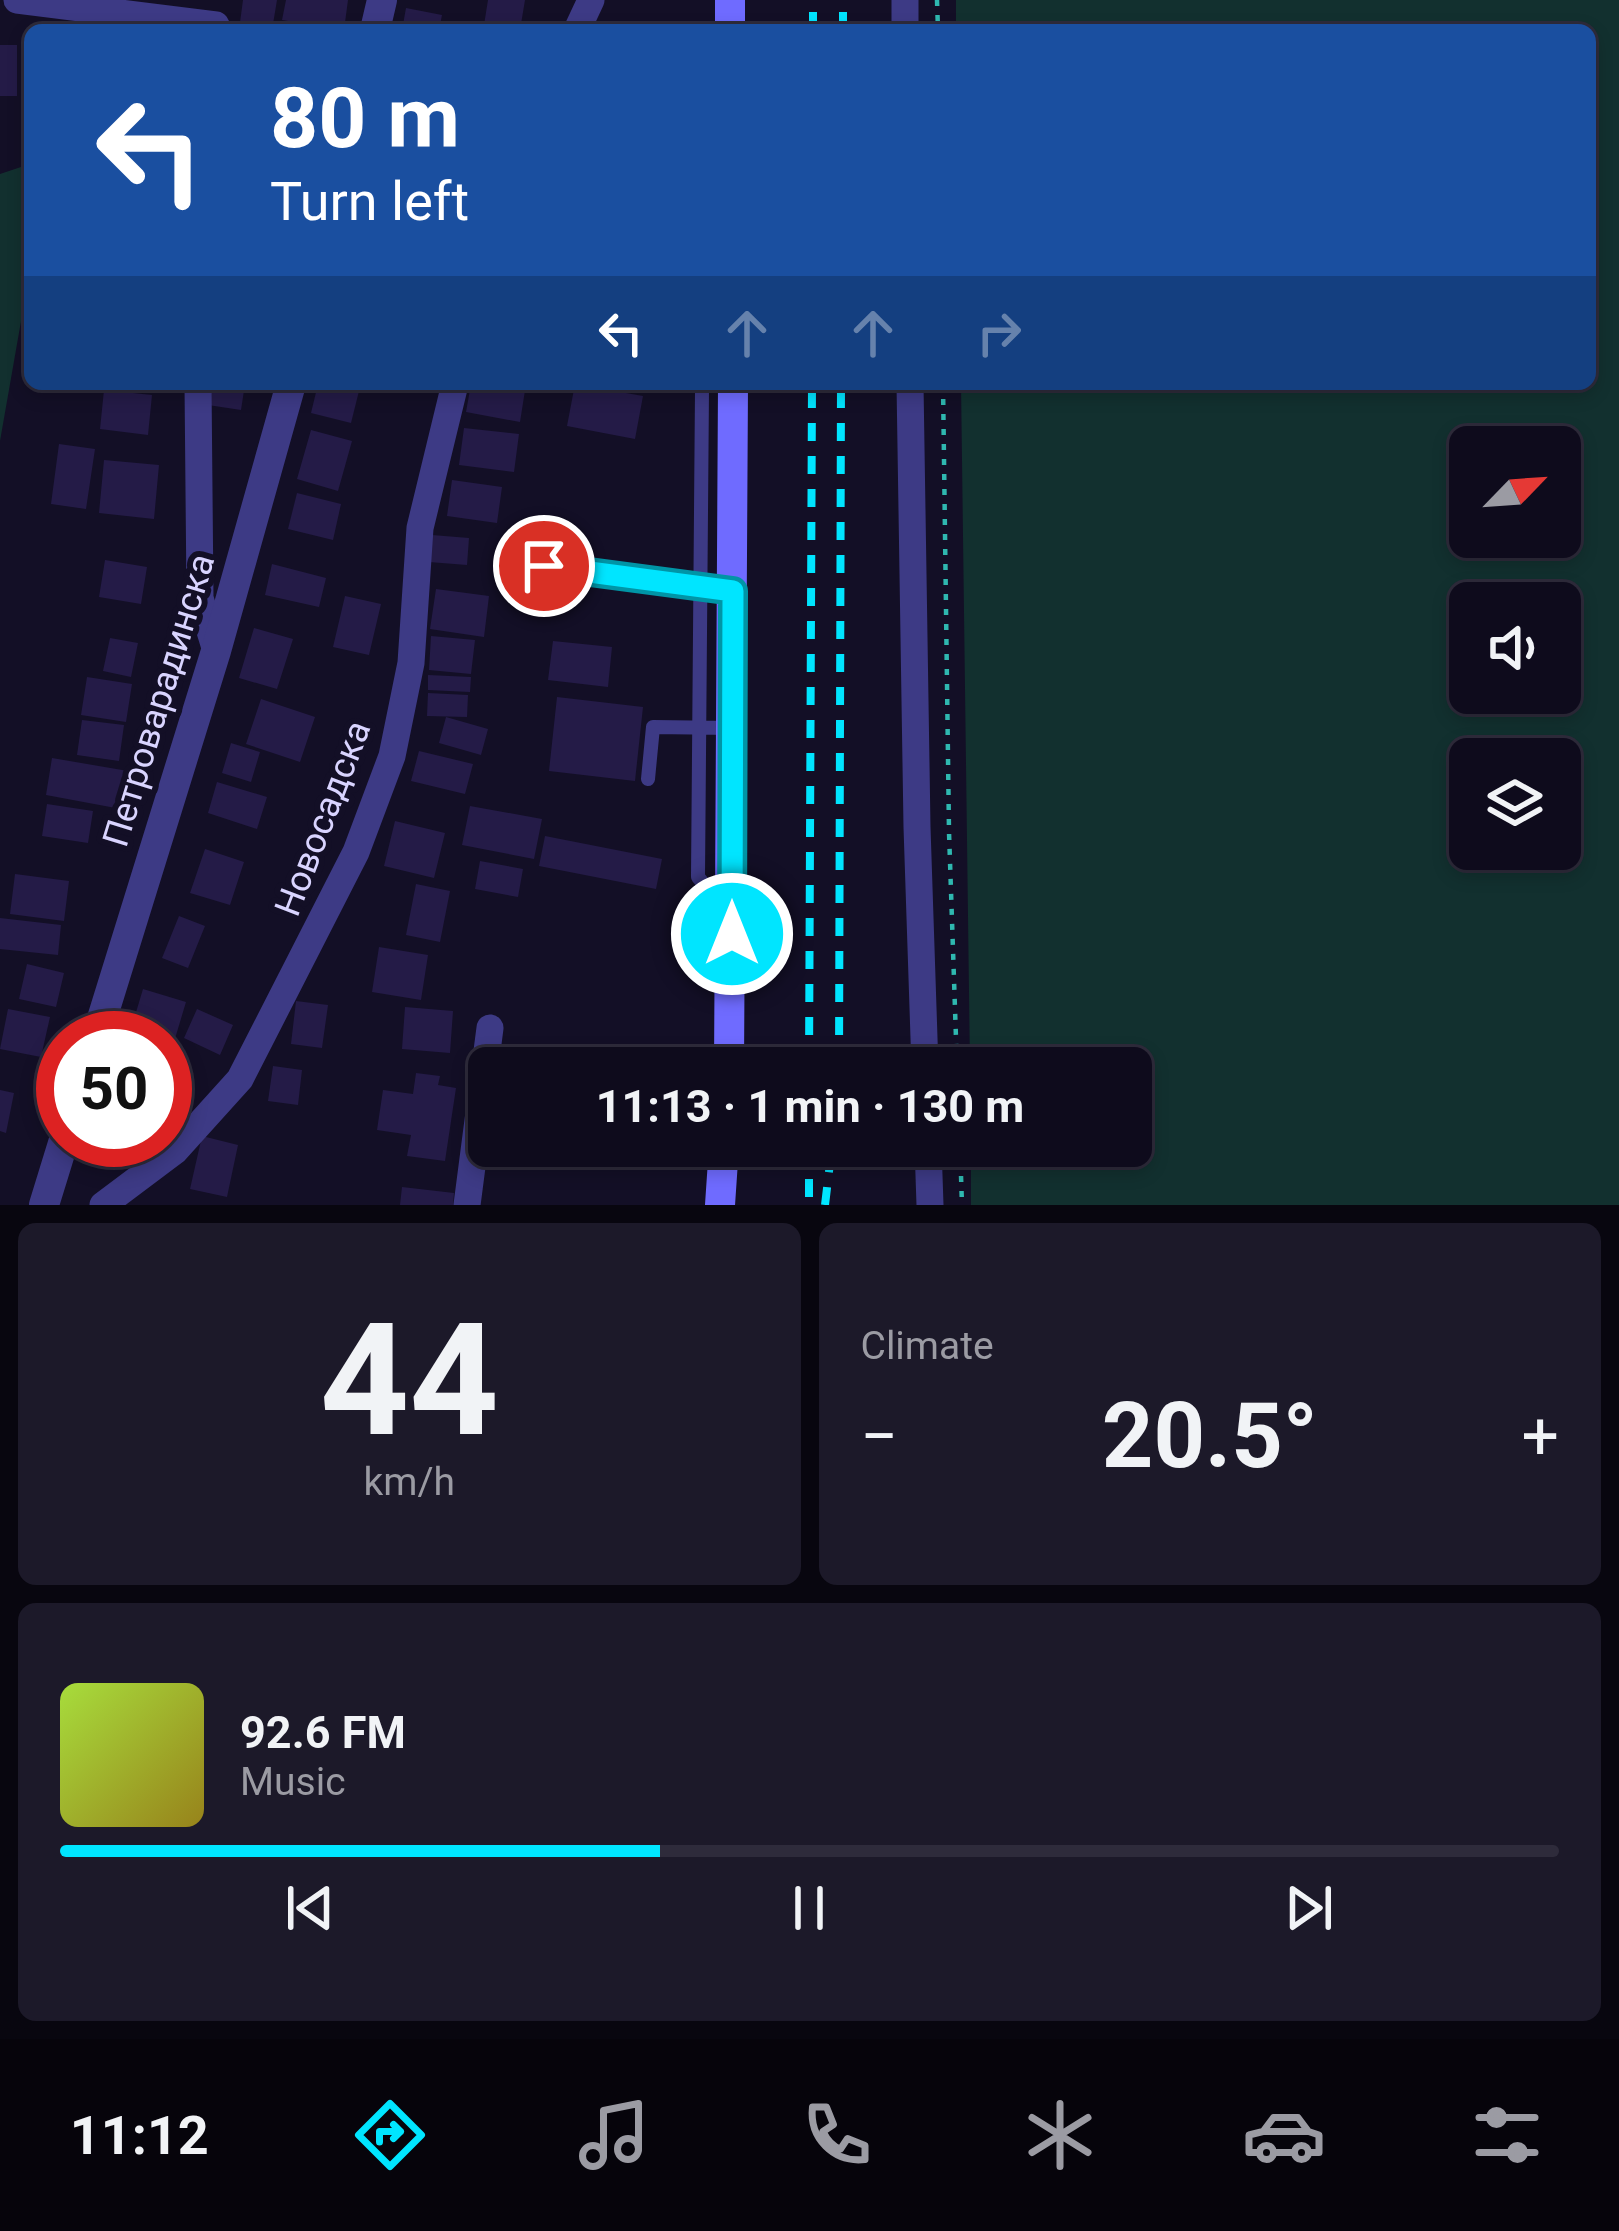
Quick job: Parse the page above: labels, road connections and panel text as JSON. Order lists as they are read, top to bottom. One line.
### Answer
{"streets":{"street":["Петроварадинска","Новосадска"]},"north":"top right","page":{"turn":["80 m","Turn left"],"limit":"50","trip":"11:13 · 1 min · 130 m","tile":[["44","km/h"],"Climate"],"heat":["−","20.5°","+"],"song":["92.6 FM","Music"],"tabs":"11:12"}}
